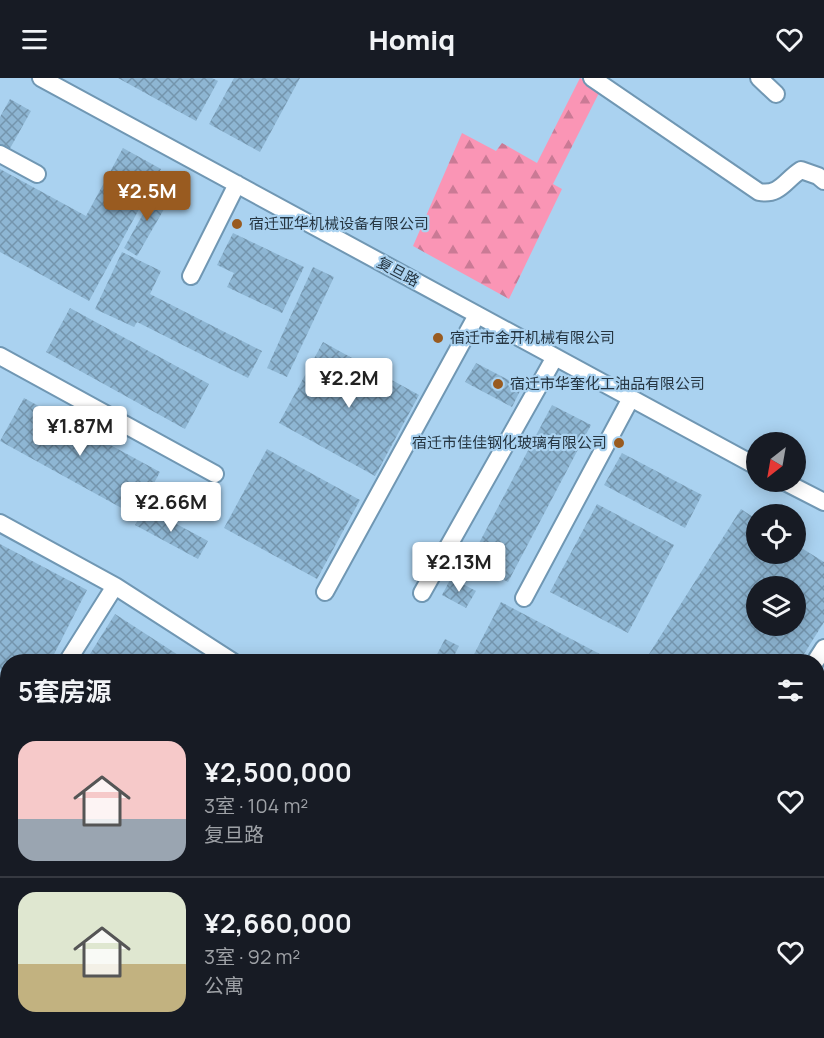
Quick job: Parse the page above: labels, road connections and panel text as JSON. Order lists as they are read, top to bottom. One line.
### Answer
{"streets":{"street":["复旦路"]},"places":["宿迁亚华机械设备有限公司","宿迁市金开机械有限公司","宿迁市华奎化工油品有限公司","宿迁市佳佳钢化玻璃有限公司"],"north":"bottom left","page":{"header":"Homiq","price":["¥2.5M","¥2.2M","¥1.87M","¥2.66M","¥2.13M"],"heading":"5套房源","list":[{"name":"¥2,500,000","note":"3室 · 104 m² · 复旦路"},{"name":"¥2,660,000","note":"3室 · 92 m² · 公寓"}]}}
